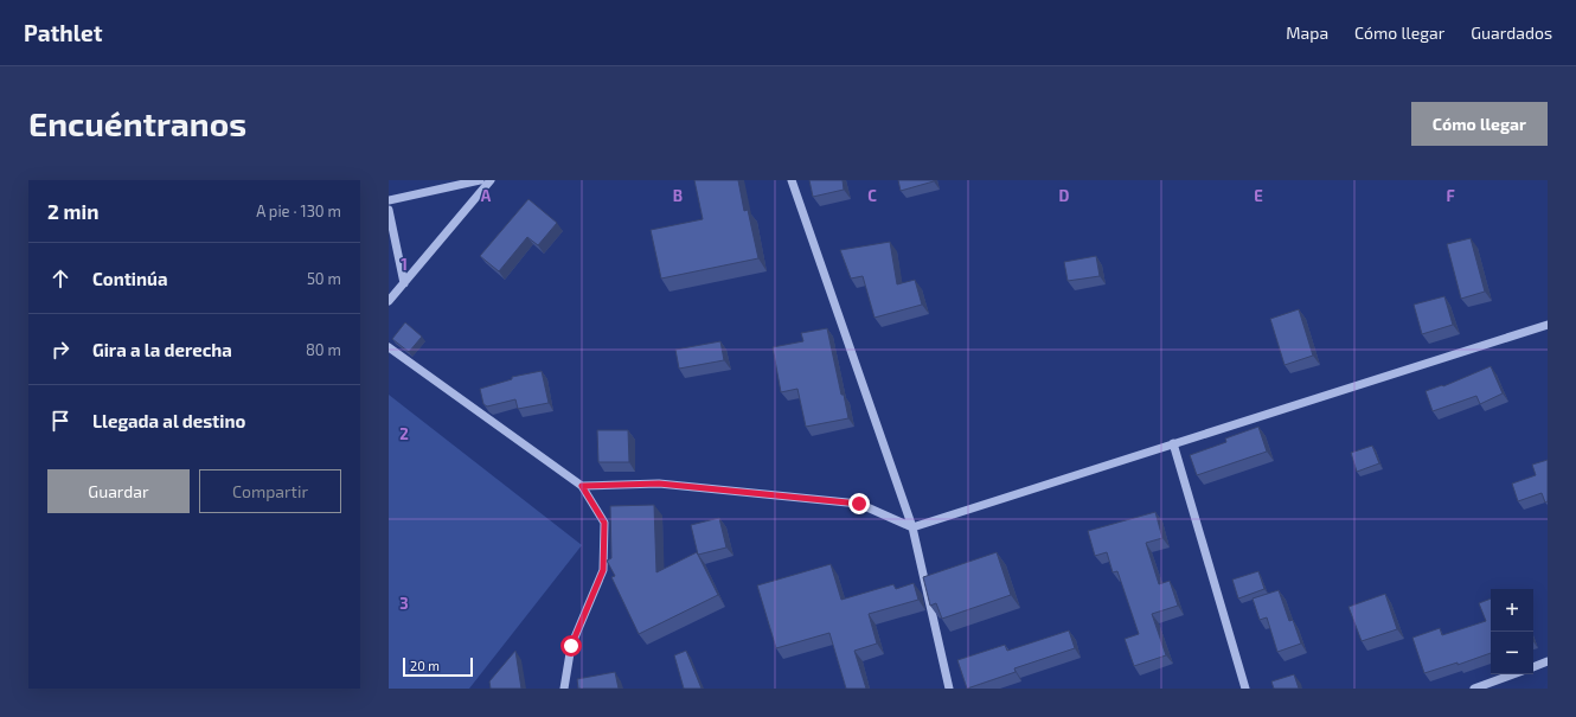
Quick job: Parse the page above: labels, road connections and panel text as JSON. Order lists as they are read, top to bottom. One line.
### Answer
{"scale_bar":"20 m","page":{"header":"Pathlet","nav":["Mapa","Cómo llegar","Guardados"],"buttons":["Cómo llegar",["Guardar","Compartir"]],"title":"Encuéntranos","heading":["2 min","A pie · 130 m"],"list":[["Continúa","50 m"],["Gira a la derecha","80 m"],"Llegada al destino"],"map_buttons":["+","−"],"scale":"20 m"},"grid":{"columns":["A","B","C","D","E","F"],"rows":["1","2","3"]}}
